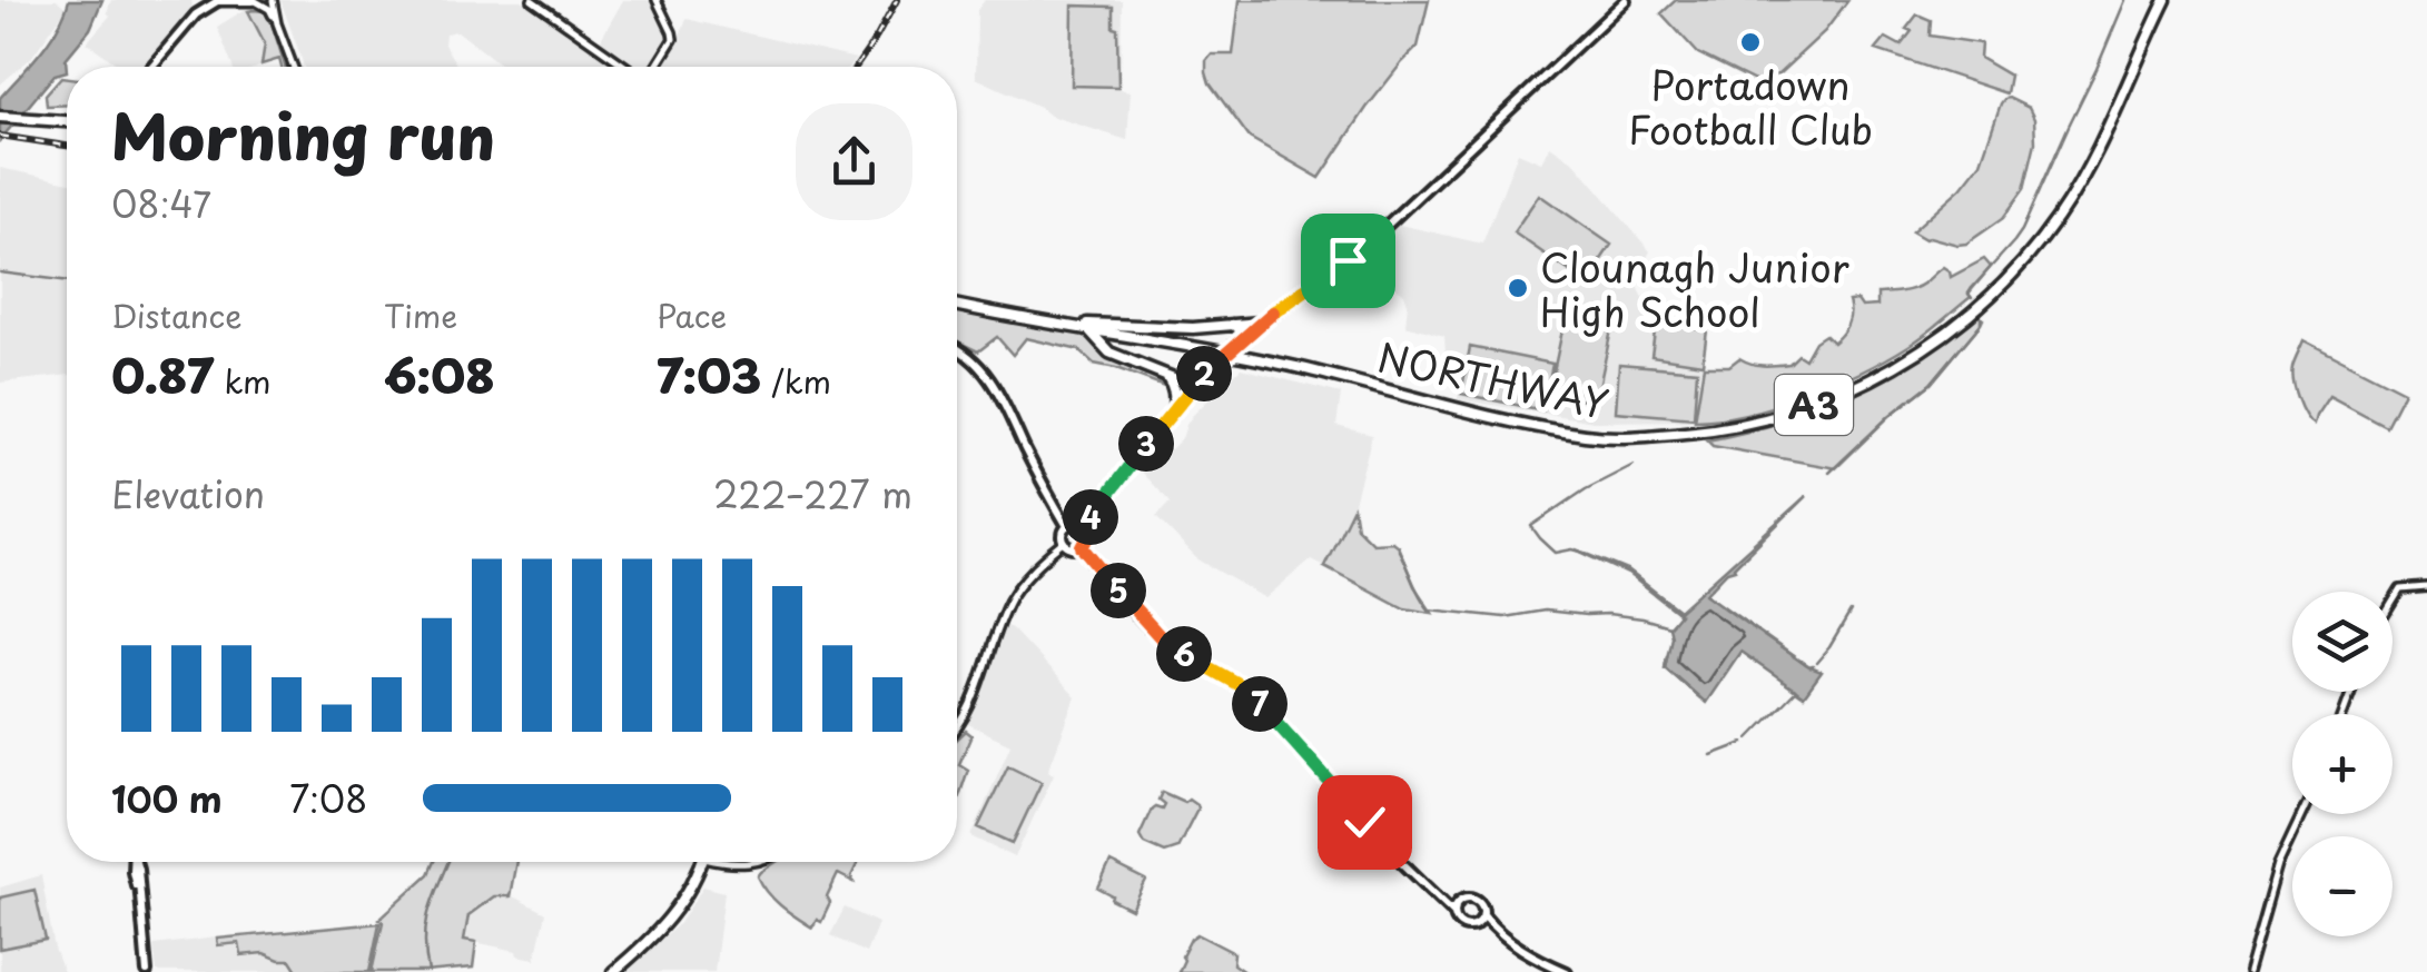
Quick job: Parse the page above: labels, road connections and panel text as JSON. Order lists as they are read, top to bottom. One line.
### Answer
{"streets":{"main road":["NORTHWAY","A3"]},"places":["Portadown Football Club","Clounagh Junior High School"],"page":{"heading":["Morning run","08:47"],"stats":[["Distance","0.87 km"],["Time","6:08"],["Pace","7:03 /km"]],"pins":["2","3","4","5","6","7"],"chart":["Elevation","222–227 m"],"map_buttons":["+","−"],"list":[{"name":"100 m","note":"7:08"}]}}
